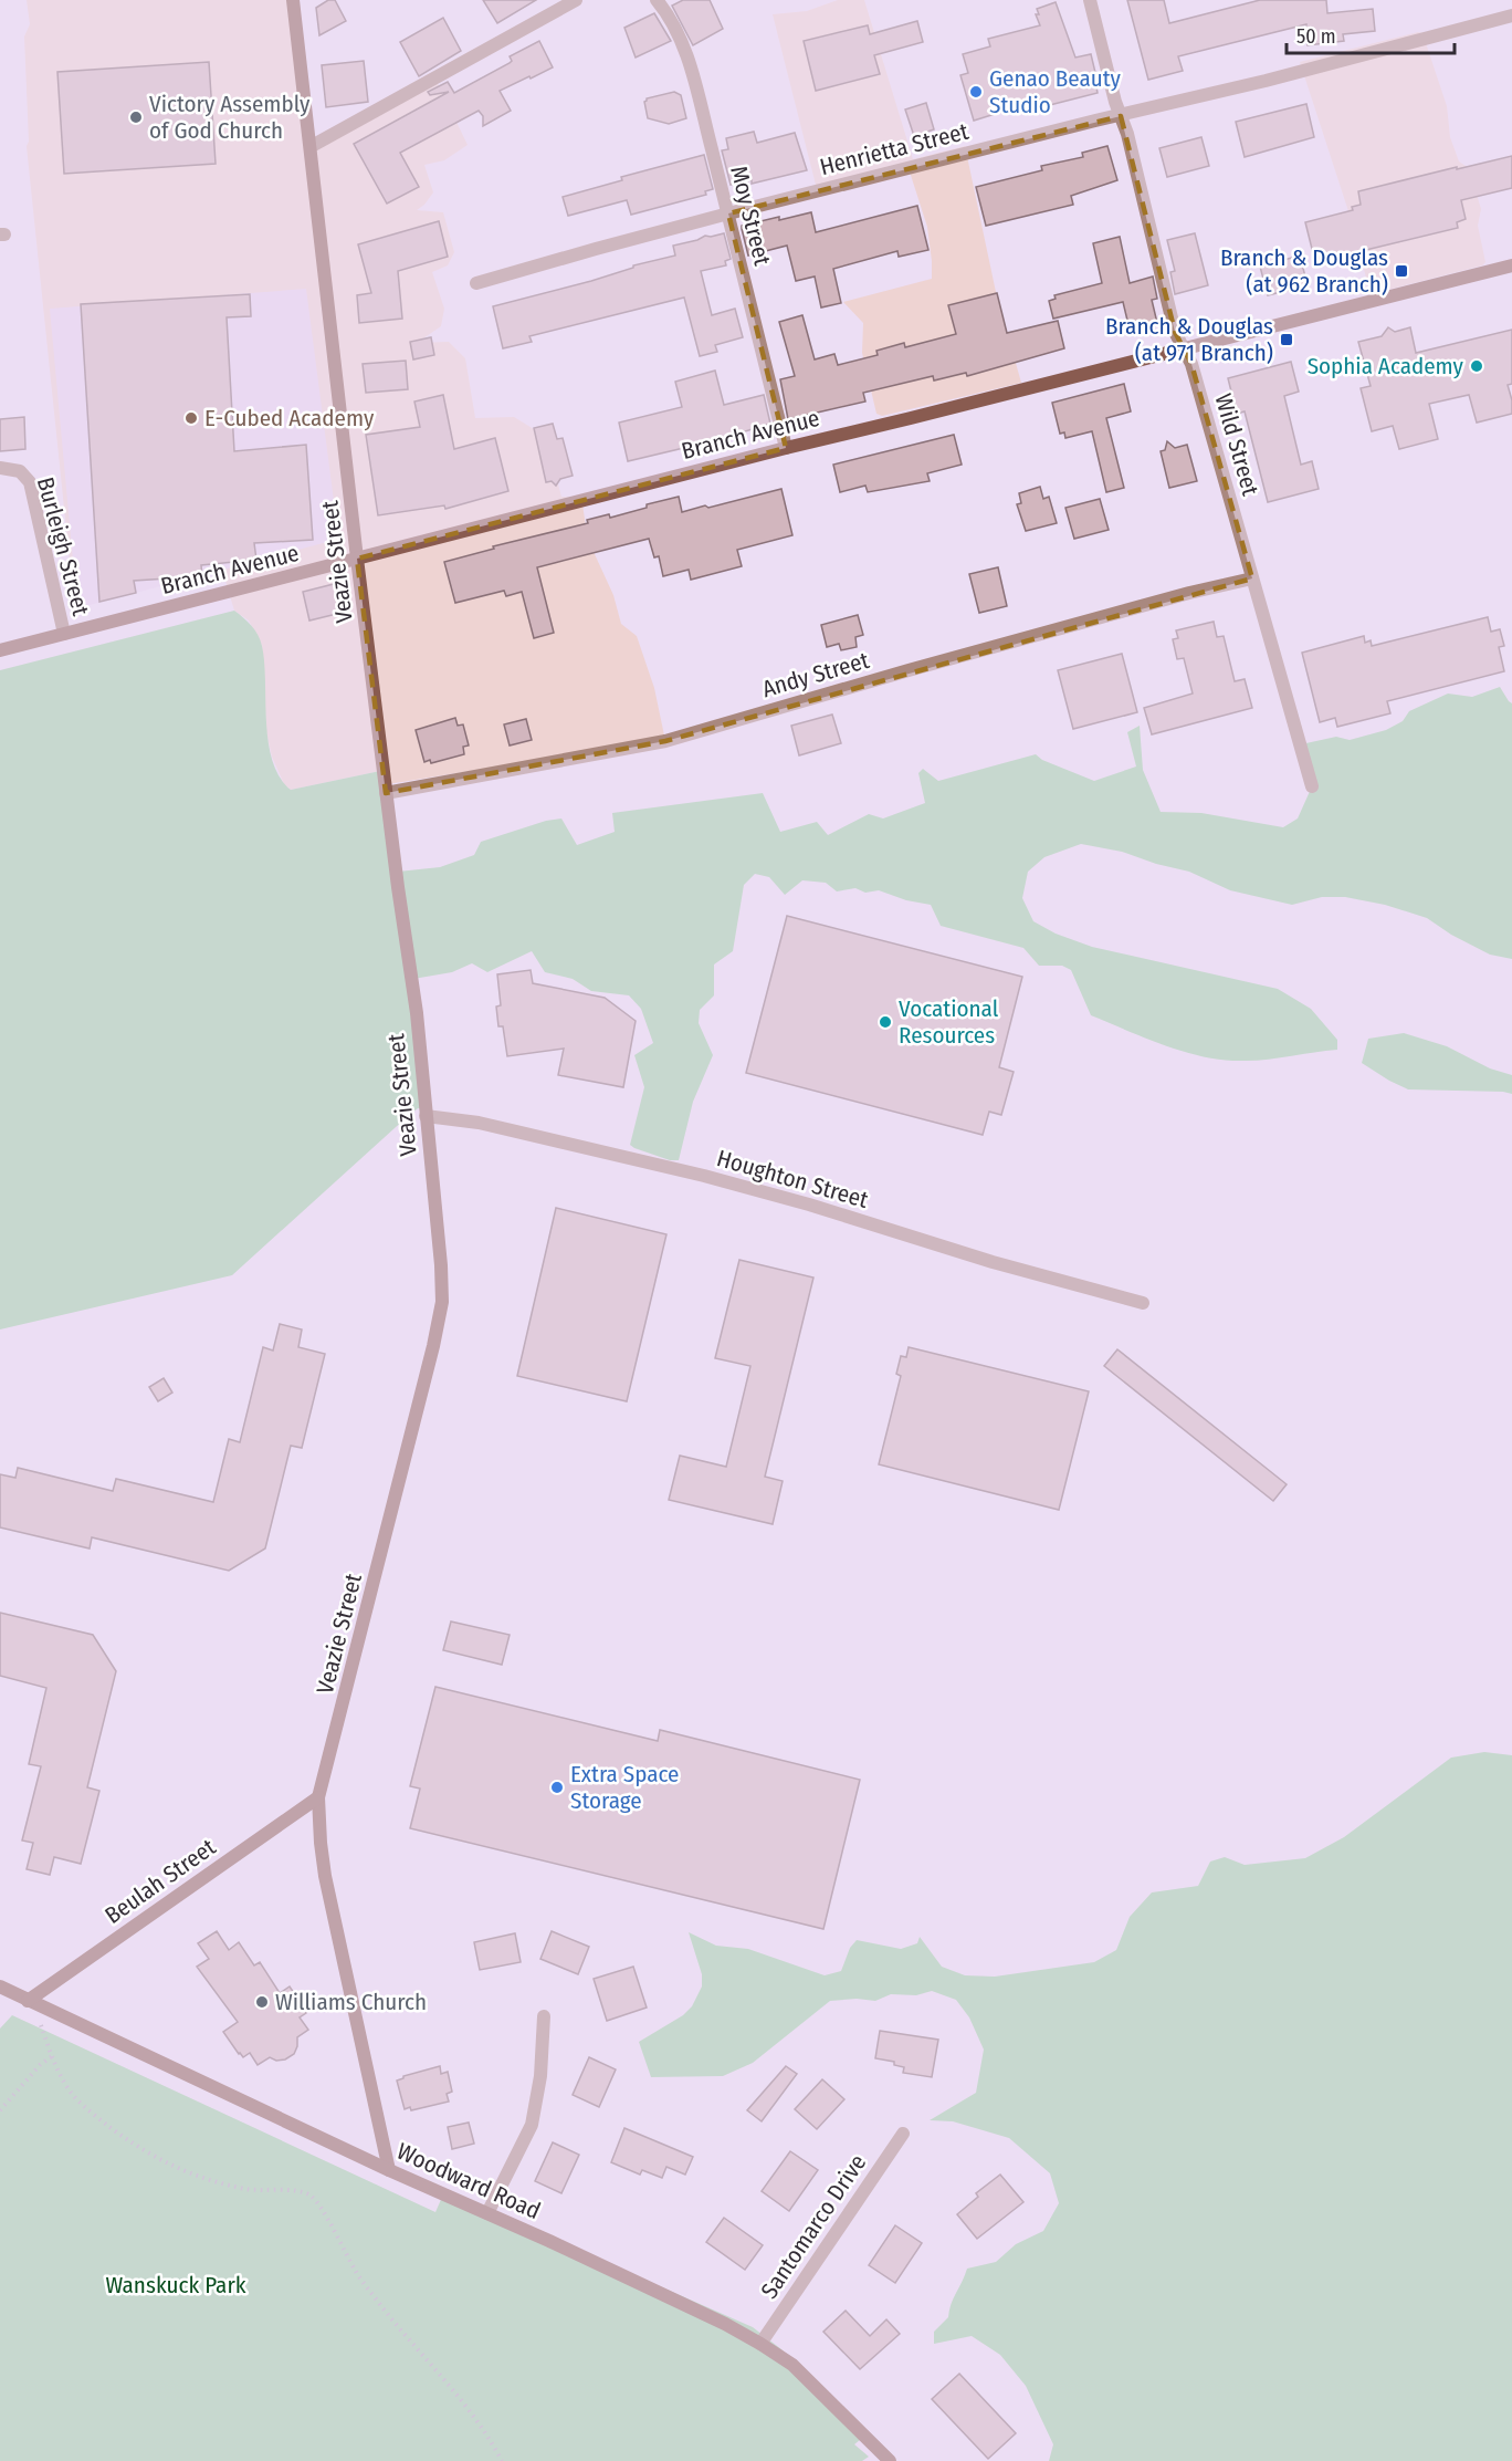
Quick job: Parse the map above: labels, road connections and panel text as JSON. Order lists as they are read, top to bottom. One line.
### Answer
{"streets":{"street":["Henrietta Street","Moy Street","Branch Avenue","Wild Street","Burleigh Street","Veazie Street","Andy Street","Houghton Street","Beulah Street","Woodward Road","Santomarco Drive"]},"crossings":[["Henrietta Street","Moy Street"],["Henrietta Street","Wild Street"],["Moy Street","Branch Avenue"],["Branch Avenue","Wild Street"],["Branch Avenue","Burleigh Street"],["Branch Avenue","Veazie Street"],["Wild Street","Andy Street"],["Veazie Street","Andy Street"],["Veazie Street","Houghton Street"],["Veazie Street","Beulah Street"],["Veazie Street","Woodward Road"],["Beulah Street","Woodward Road"],["Woodward Road","Santomarco Drive"]],"parks":["Wanskuck Park"],"places":{"other":["Genao Beauty Studio","Victory Assembly of God Church","Sophia Academy","E-Cubed Academy","Vocational Resources","Extra Space Storage","Williams Church"],"transit":["Branch & Douglas (at 962 Branch)","Branch & Douglas (at 971 Branch)"]},"scale_bar":"50 m"}
